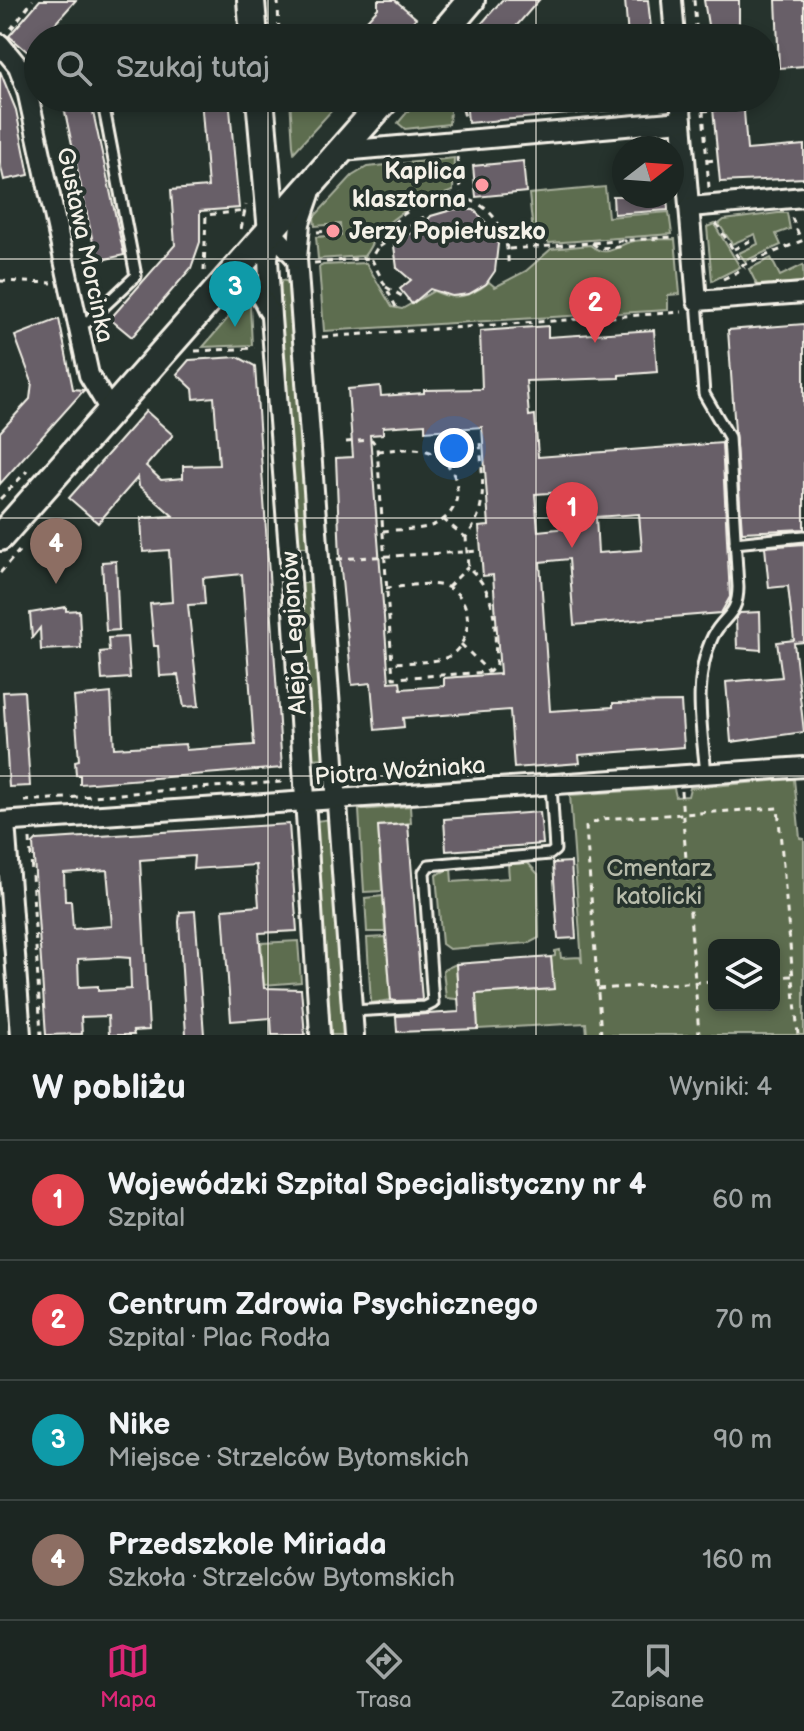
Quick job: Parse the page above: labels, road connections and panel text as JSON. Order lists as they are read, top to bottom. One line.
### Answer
{"streets":{"main road":["Aleja Legionów"],"street":["Gustawa Morcinka","Piotra Woźniaka"]},"crossings":[["Aleja Legionów","Piotra Woźniaka"]],"parks":["Cmentarz katolicki"],"places":["Kaplica klasztorna","Jerzy Popiełuszko"],"north":"right","page":{"search":"Szukaj tutaj","pins":["3","2","1","4"],"heading":["W pobliżu","Wyniki: 4"],"list":[{"mark":"1","name":"Wojewódzki Szpital Specjalistyczny nr 4","note":"Szpital","value":"60 m"},{"mark":"2","name":"Centrum Zdrowia Psychicznego","note":"Szpital · Plac Rodła","value":"70 m"},{"mark":"3","name":"Nike","note":"Miejsce · Strzelców Bytomskich","value":"90 m"},{"mark":"4","name":"Przedszkole Miriada","note":"Szkoła · Strzelców Bytomskich","value":"160 m"}],"nav":["Mapa","Trasa","Zapisane"]}}
